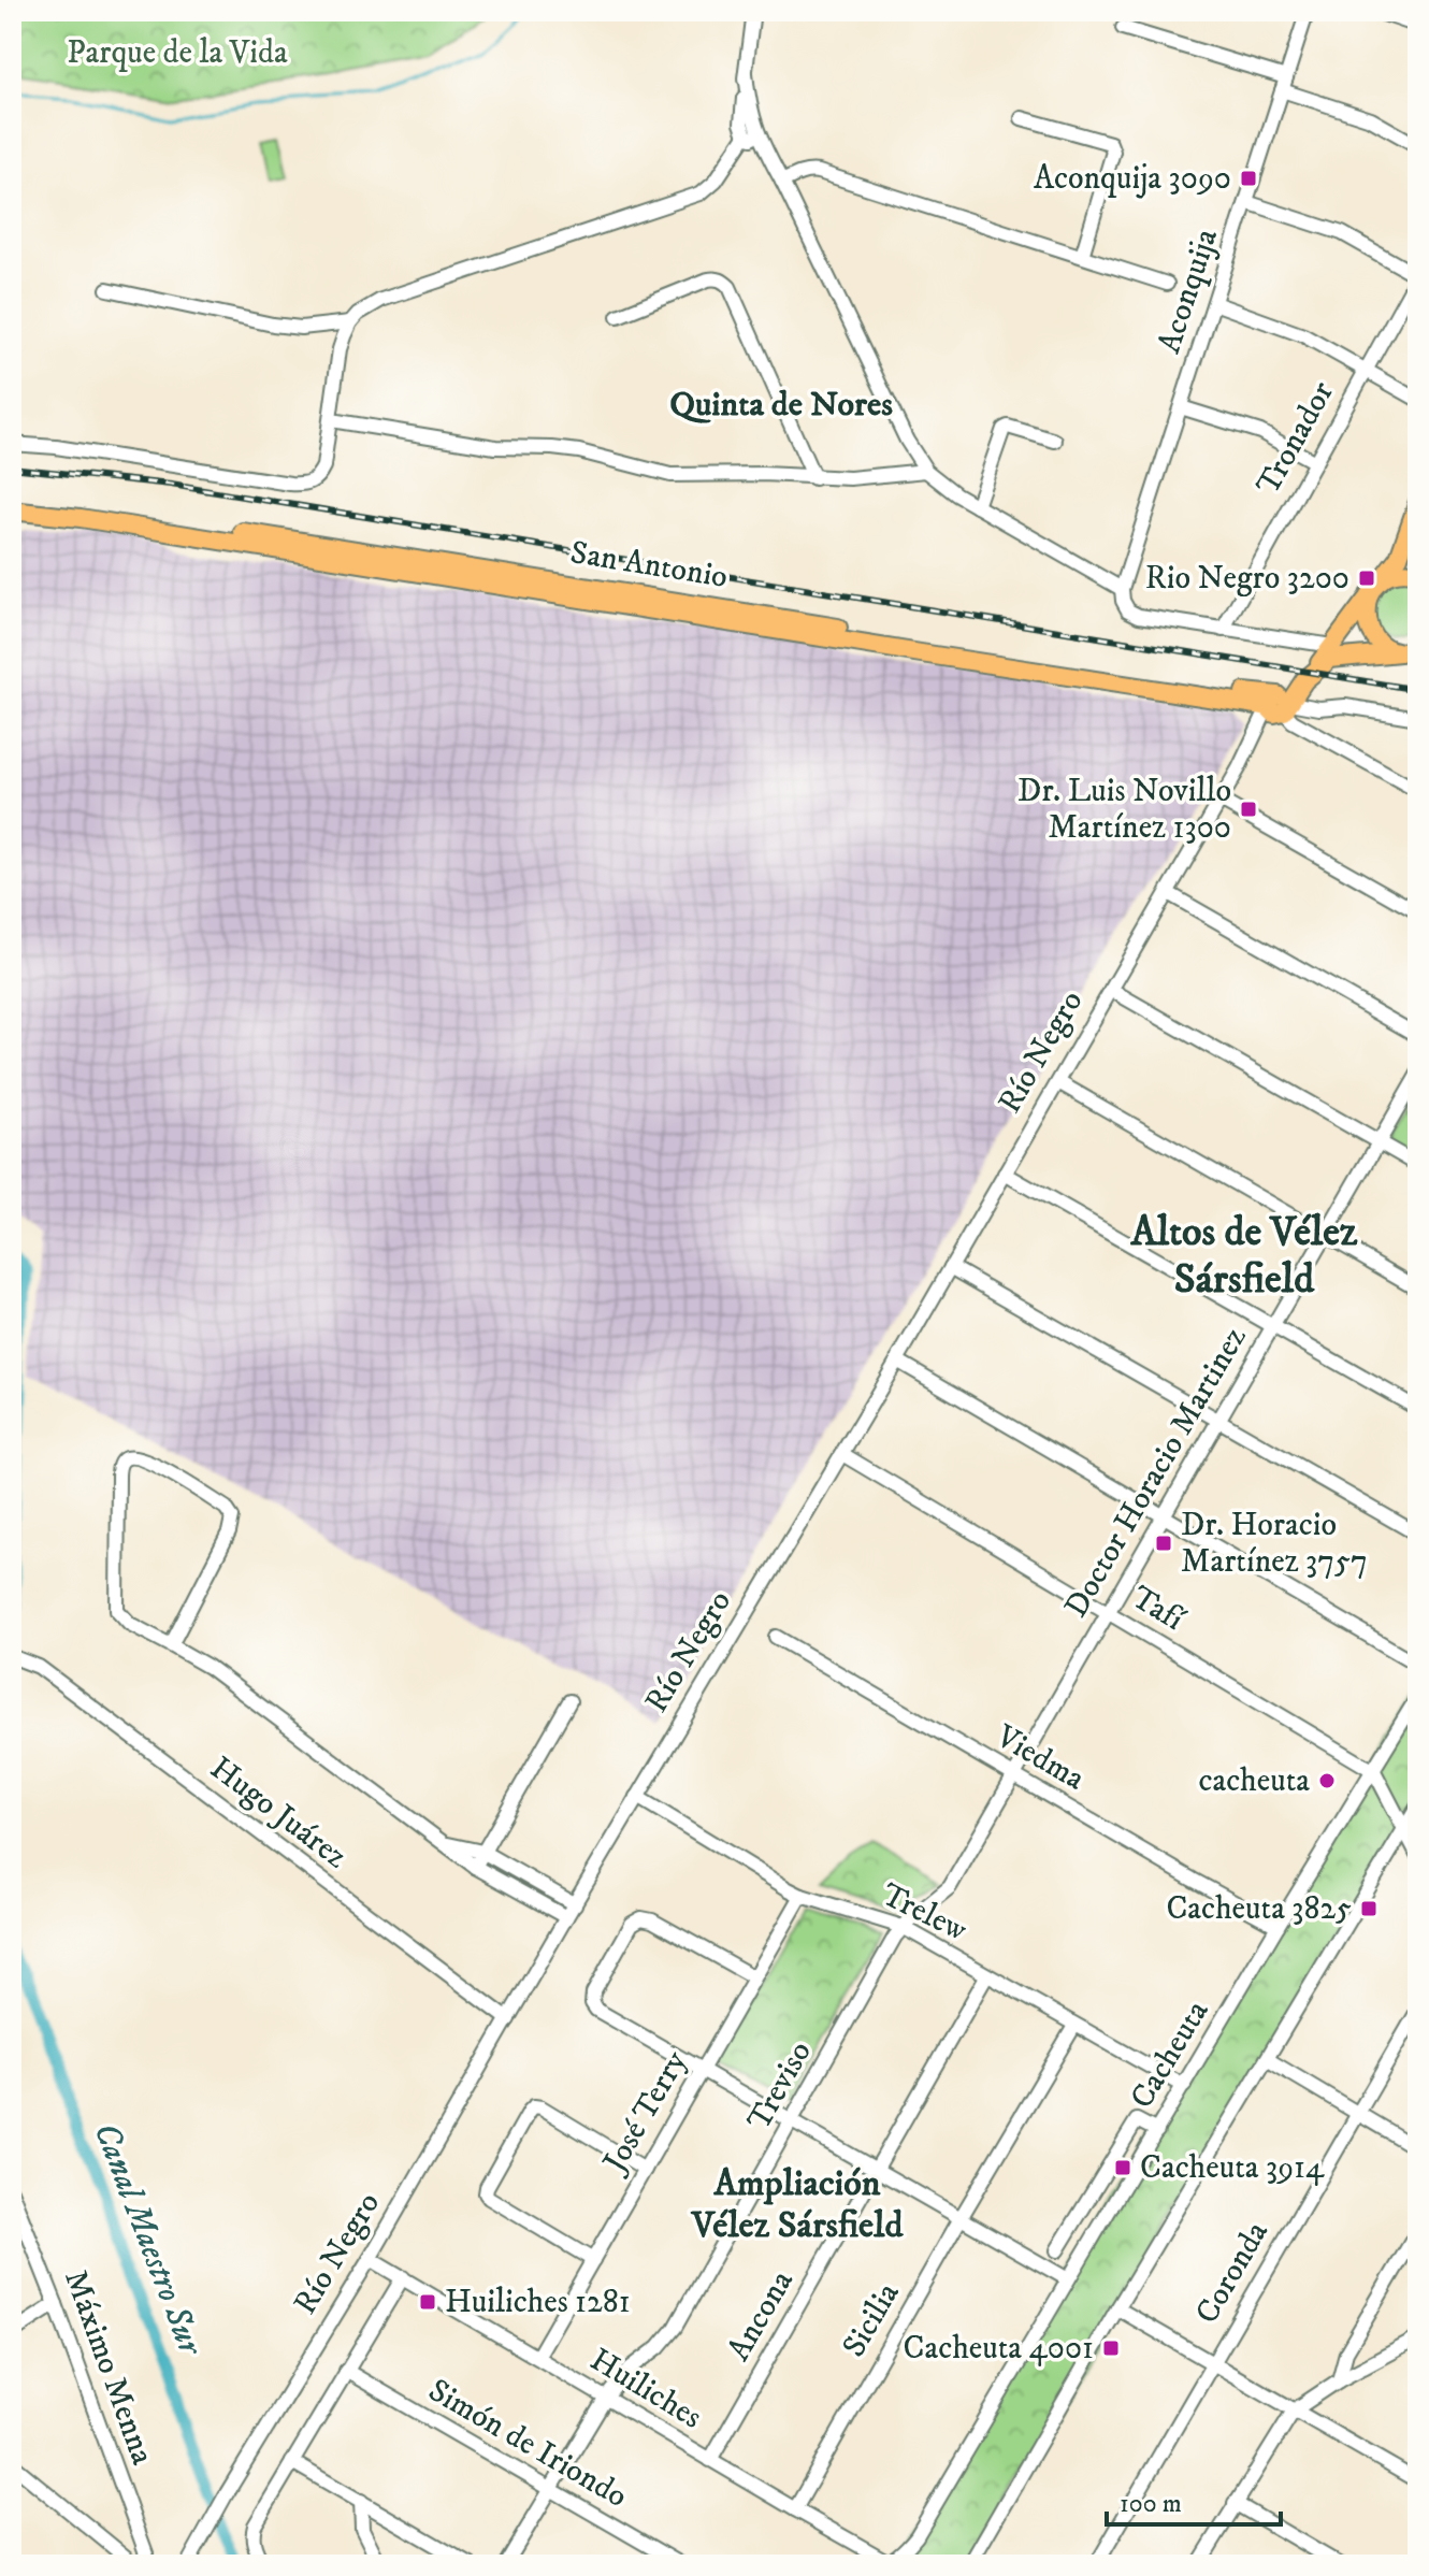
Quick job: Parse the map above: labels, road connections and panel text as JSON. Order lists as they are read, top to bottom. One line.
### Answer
{"streets":{"main road":["San Antonio"],"street":["Aconquija","Tronador","Río Negro","Doctor Horacio Martinez","Tafí","Viedma","Hugo Juárez","Trelew","Cacheuta","Treviso","José Terry","Coronda","Ancona","Sicilia","Máximo Menna","Huiliches","Simón de Iriondo"]},"crossings":[["San Antonio","Río Negro"],["Río Negro","Tafí"],["Río Negro","Hugo Juárez"],["Río Negro","Trelew"],["Río Negro","Huiliches"],["Río Negro","Simón de Iriondo"],["Doctor Horacio Martinez","Tafí"],["Doctor Horacio Martinez","Viedma"],["Doctor Horacio Martinez","Treviso"],["Tafí","Cacheuta"],["Viedma","Cacheuta"],["Trelew","Cacheuta"],["Trelew","Treviso"],["Trelew","José Terry"],["Trelew","Ancona"],["Trelew","Sicilia"],["Cacheuta","Huiliches"],["Treviso","Huiliches"],["Treviso","Simón de Iriondo"],["José Terry","Huiliches"],["Ancona","Huiliches"],["Sicilia","Huiliches"]],"districts":["Quinta de Nores","Altos de Vélez Sársfield","Ampliación Vélez Sársfield"],"water":["Canal Maestro Sur"],"parks":["Parque de la Vida"],"places":{"transit":["Aconquija 3090","Rio Negro 3200","Dr. Luis Novillo Martínez 1300","Dr. Horacio Martínez 3757","Cacheuta 3825","Cacheuta 3914","Huiliches 1281","Cacheuta 4001"],"other":["cacheuta"]},"scale_bar":"100 m"}
